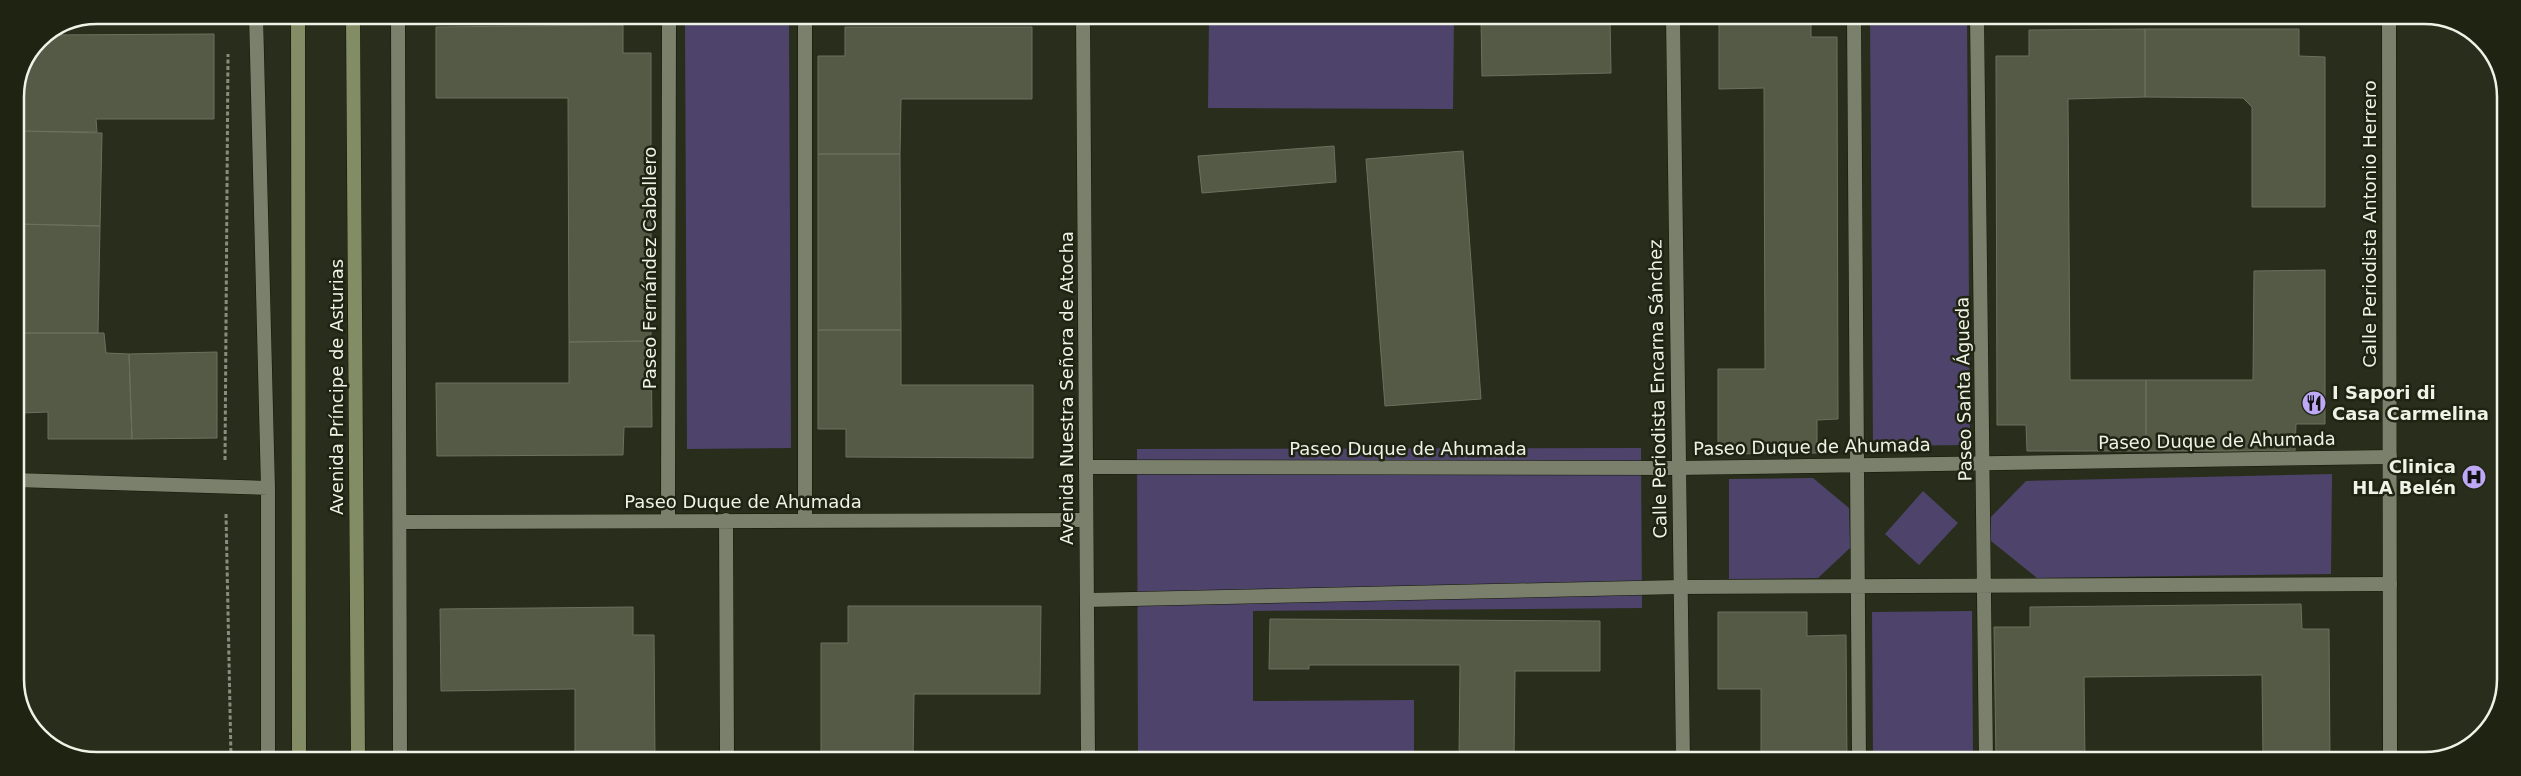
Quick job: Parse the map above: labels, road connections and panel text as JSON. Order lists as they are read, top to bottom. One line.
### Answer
{"streets":{"main road":["Avenida Príncipe de Asturias"],"street":["Calle Periodista Antonio Herrero","Paseo Fernández Caballero","Avenida Nuestra Señora de Atocha","Calle Periodista Encarna Sánchez","Paseo Santa Águeda","Paseo Duque de Ahumada"]},"crossings":[["Calle Periodista Antonio Herrero","Paseo Duque de Ahumada"],["Paseo Fernández Caballero","Paseo Duque de Ahumada"],["Avenida Nuestra Señora de Atocha","Paseo Duque de Ahumada"],["Calle Periodista Encarna Sánchez","Paseo Duque de Ahumada"],["Paseo Santa Águeda","Paseo Duque de Ahumada"]],"places":{"restaurant":["I Sapori di Casa Carmelina"],"hospital":["Clinica HLA Belén"]}}
